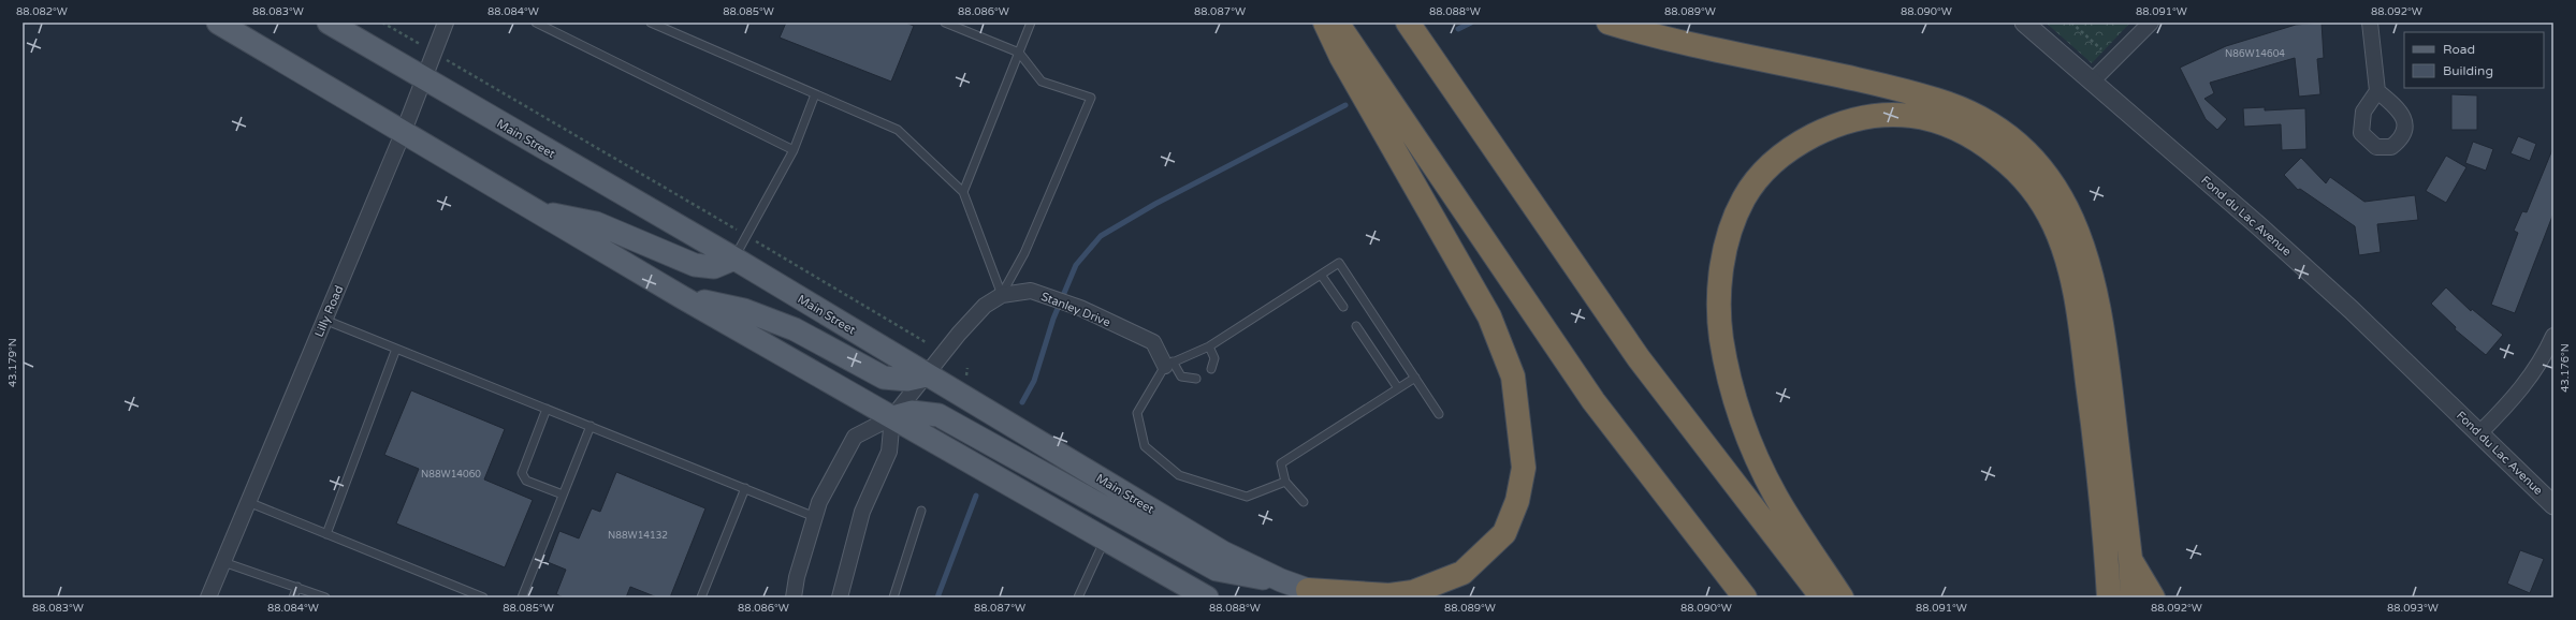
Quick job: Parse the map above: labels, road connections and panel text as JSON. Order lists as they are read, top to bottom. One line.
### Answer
{"streets":{"main road":["Main Street"],"street":["Fond du Lac Avenue","Stanley Drive","Lilly Road"]},"crossings":[["Main Street","Stanley Drive"],["Main Street","Lilly Road"]],"house_numbers":["N86W14604","N88W14060","N88W14132"],"legend":["Road","Building"],"coordinates":["88.082°W","88.083°W","88.084°W","88.085°W","88.086°W","88.087°W","88.088°W","88.089°W","88.090°W","88.091°W","88.092°W","43.179°N","43.176°N","88.093°W"]}
